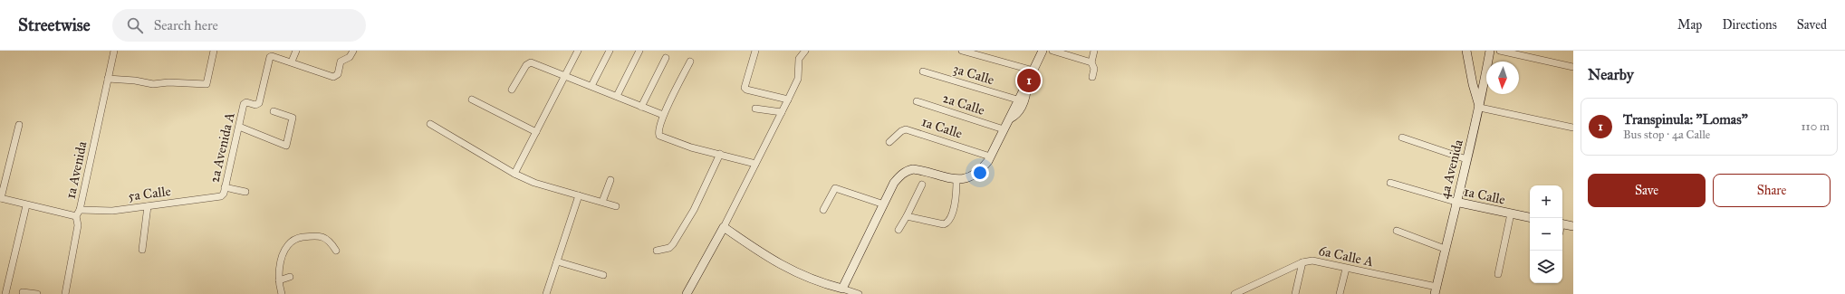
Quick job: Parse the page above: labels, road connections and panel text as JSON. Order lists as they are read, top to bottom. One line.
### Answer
{"streets":{"street":["3a Calle","2a Calle","1a Calle","2a Avenida A","4a Avenida","1a Avenida","5a Calle","6a Calle A"]},"crossings":[["1a Calle","4a Avenida"],["2a Avenida A","5a Calle"],["4a Avenida","6a Calle A"],["1a Avenida","5a Calle"]],"north":"bottom","page":{"header":"Streetwise","search":"Search here","nav":["Map","Directions","Saved"],"heading":"Nearby","pins":"1","list":[{"mark":"1","name":"Transpinula: \"Lomas\"","note":"Bus stop · 4a Calle","value":"110 m"}],"buttons":["Save","Share"],"map_buttons":["+","−"]}}
